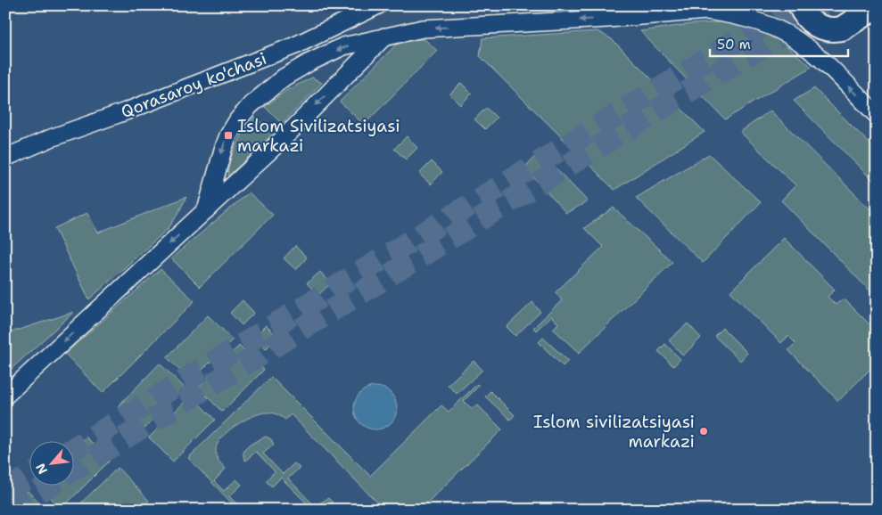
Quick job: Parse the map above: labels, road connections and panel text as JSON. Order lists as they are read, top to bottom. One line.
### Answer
{"streets":{"street":["Qorasaroy ko'chasi"]},"places":{"transit":["Islom Sivilizatsiyasi markazi"],"other":["Islom sivilizatsiyasi markazi"]},"scale_bar":"50 m","north":"bottom left"}
